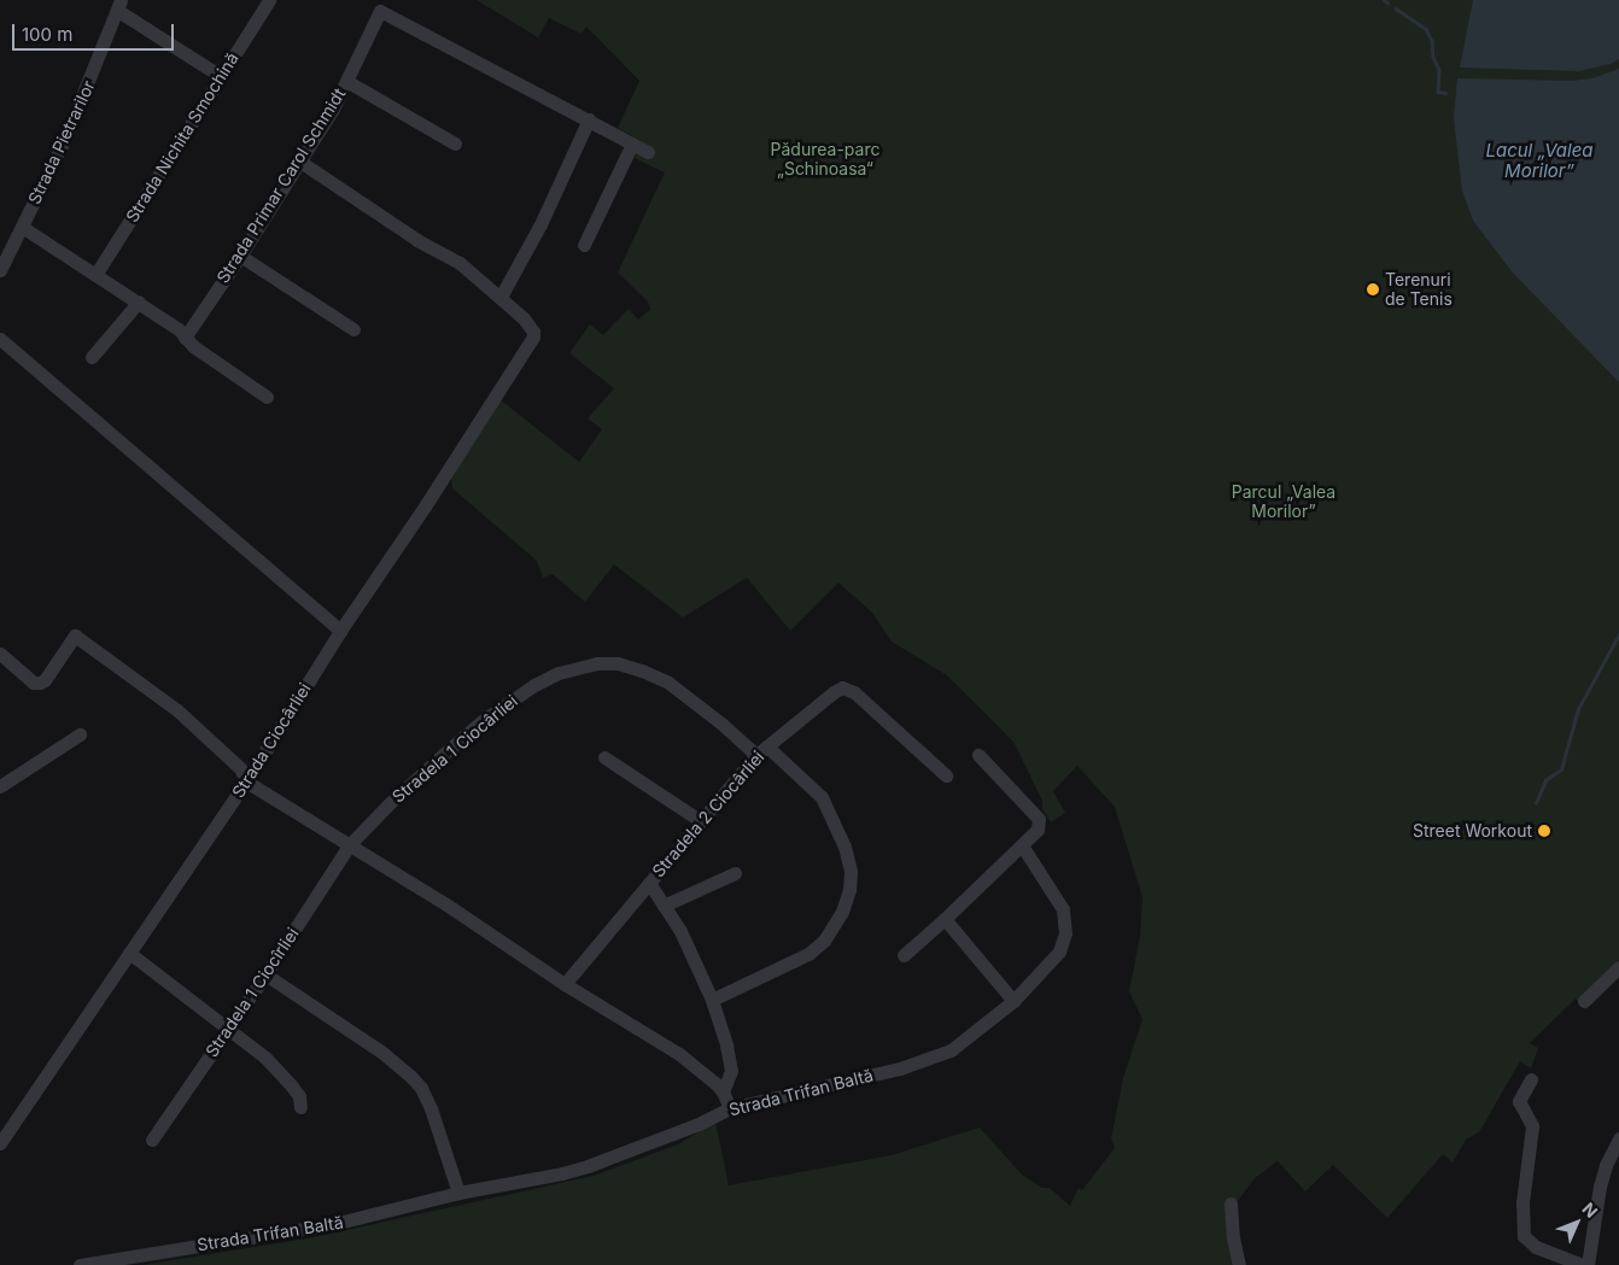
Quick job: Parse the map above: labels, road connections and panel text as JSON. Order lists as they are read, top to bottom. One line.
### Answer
{"streets":{"street":["Strada Nichita Smochină","Strada Pietrarilor","Strada Primar Carol Schmidt","Strada Ciocârliei","Stradela 1 Ciocârliei","Stradela 2 Ciocârliei","Stradela 1 Ciocîrliei","Strada Trifan Baltă"]},"crossings":[["Strada Nichita Smochină","Strada Pietrarilor"],["Stradela 1 Ciocârliei","Stradela 2 Ciocârliei"],["Stradela 1 Ciocârliei","Stradela 1 Ciocîrliei"]],"water":["Lacul „Valea Morilor”"],"parks":["Pădurea-parc „Schinoasa“","Parcul „Valea Morilor”"],"places":["Terenuri de Tenis","Street Workout"],"scale_bar":"100 m","north":"top right"}
